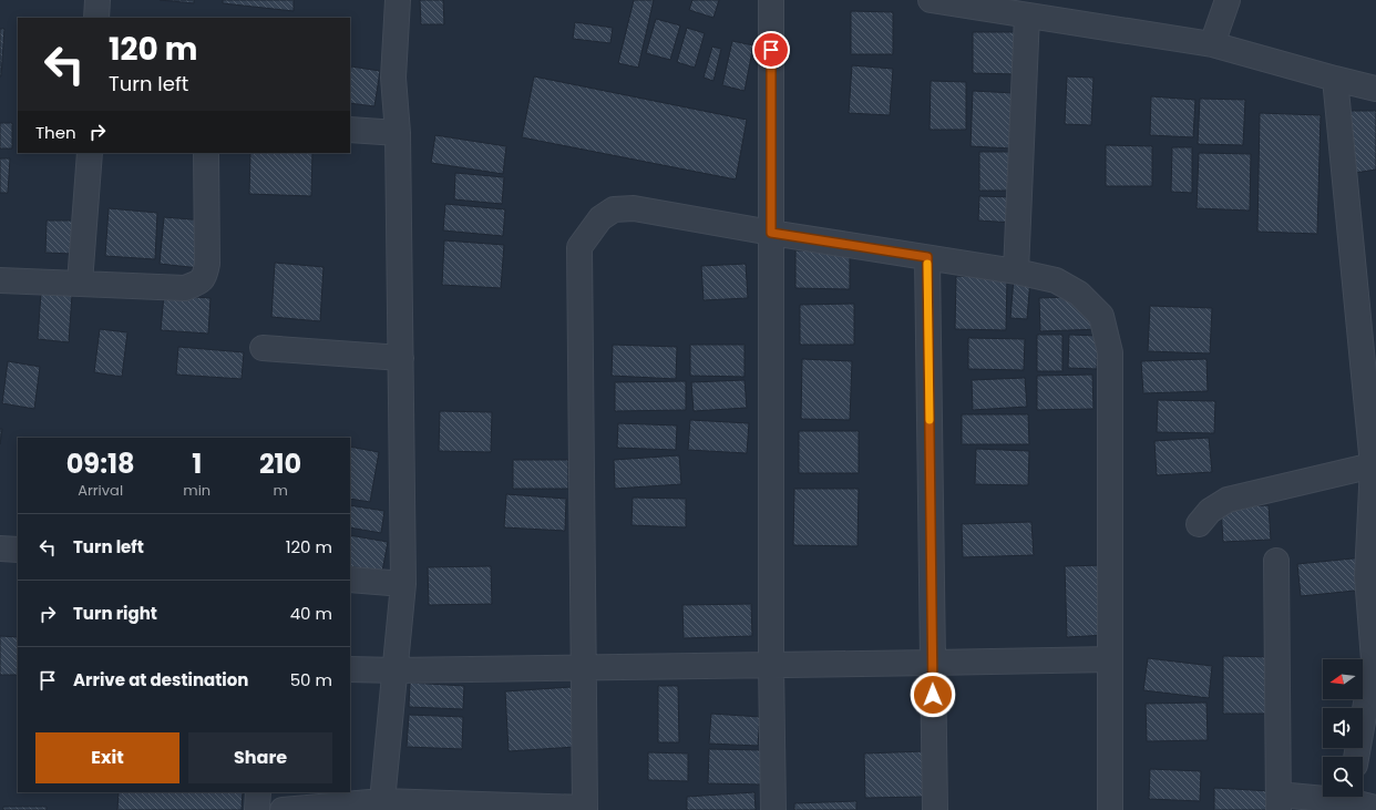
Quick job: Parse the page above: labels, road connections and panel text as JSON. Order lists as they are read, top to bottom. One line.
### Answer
{"north":"left","page":{"turn":["120 m","Turn left"],"then":"Then","eta":["09:18","Arrival","1","min","210","m"],"list":[{"name":"Turn left","value":"120 m"},{"name":"Turn right","value":"40 m"},{"name":"Arrive at destination","value":"50 m"}],"buttons":["Exit","Share"]}}
